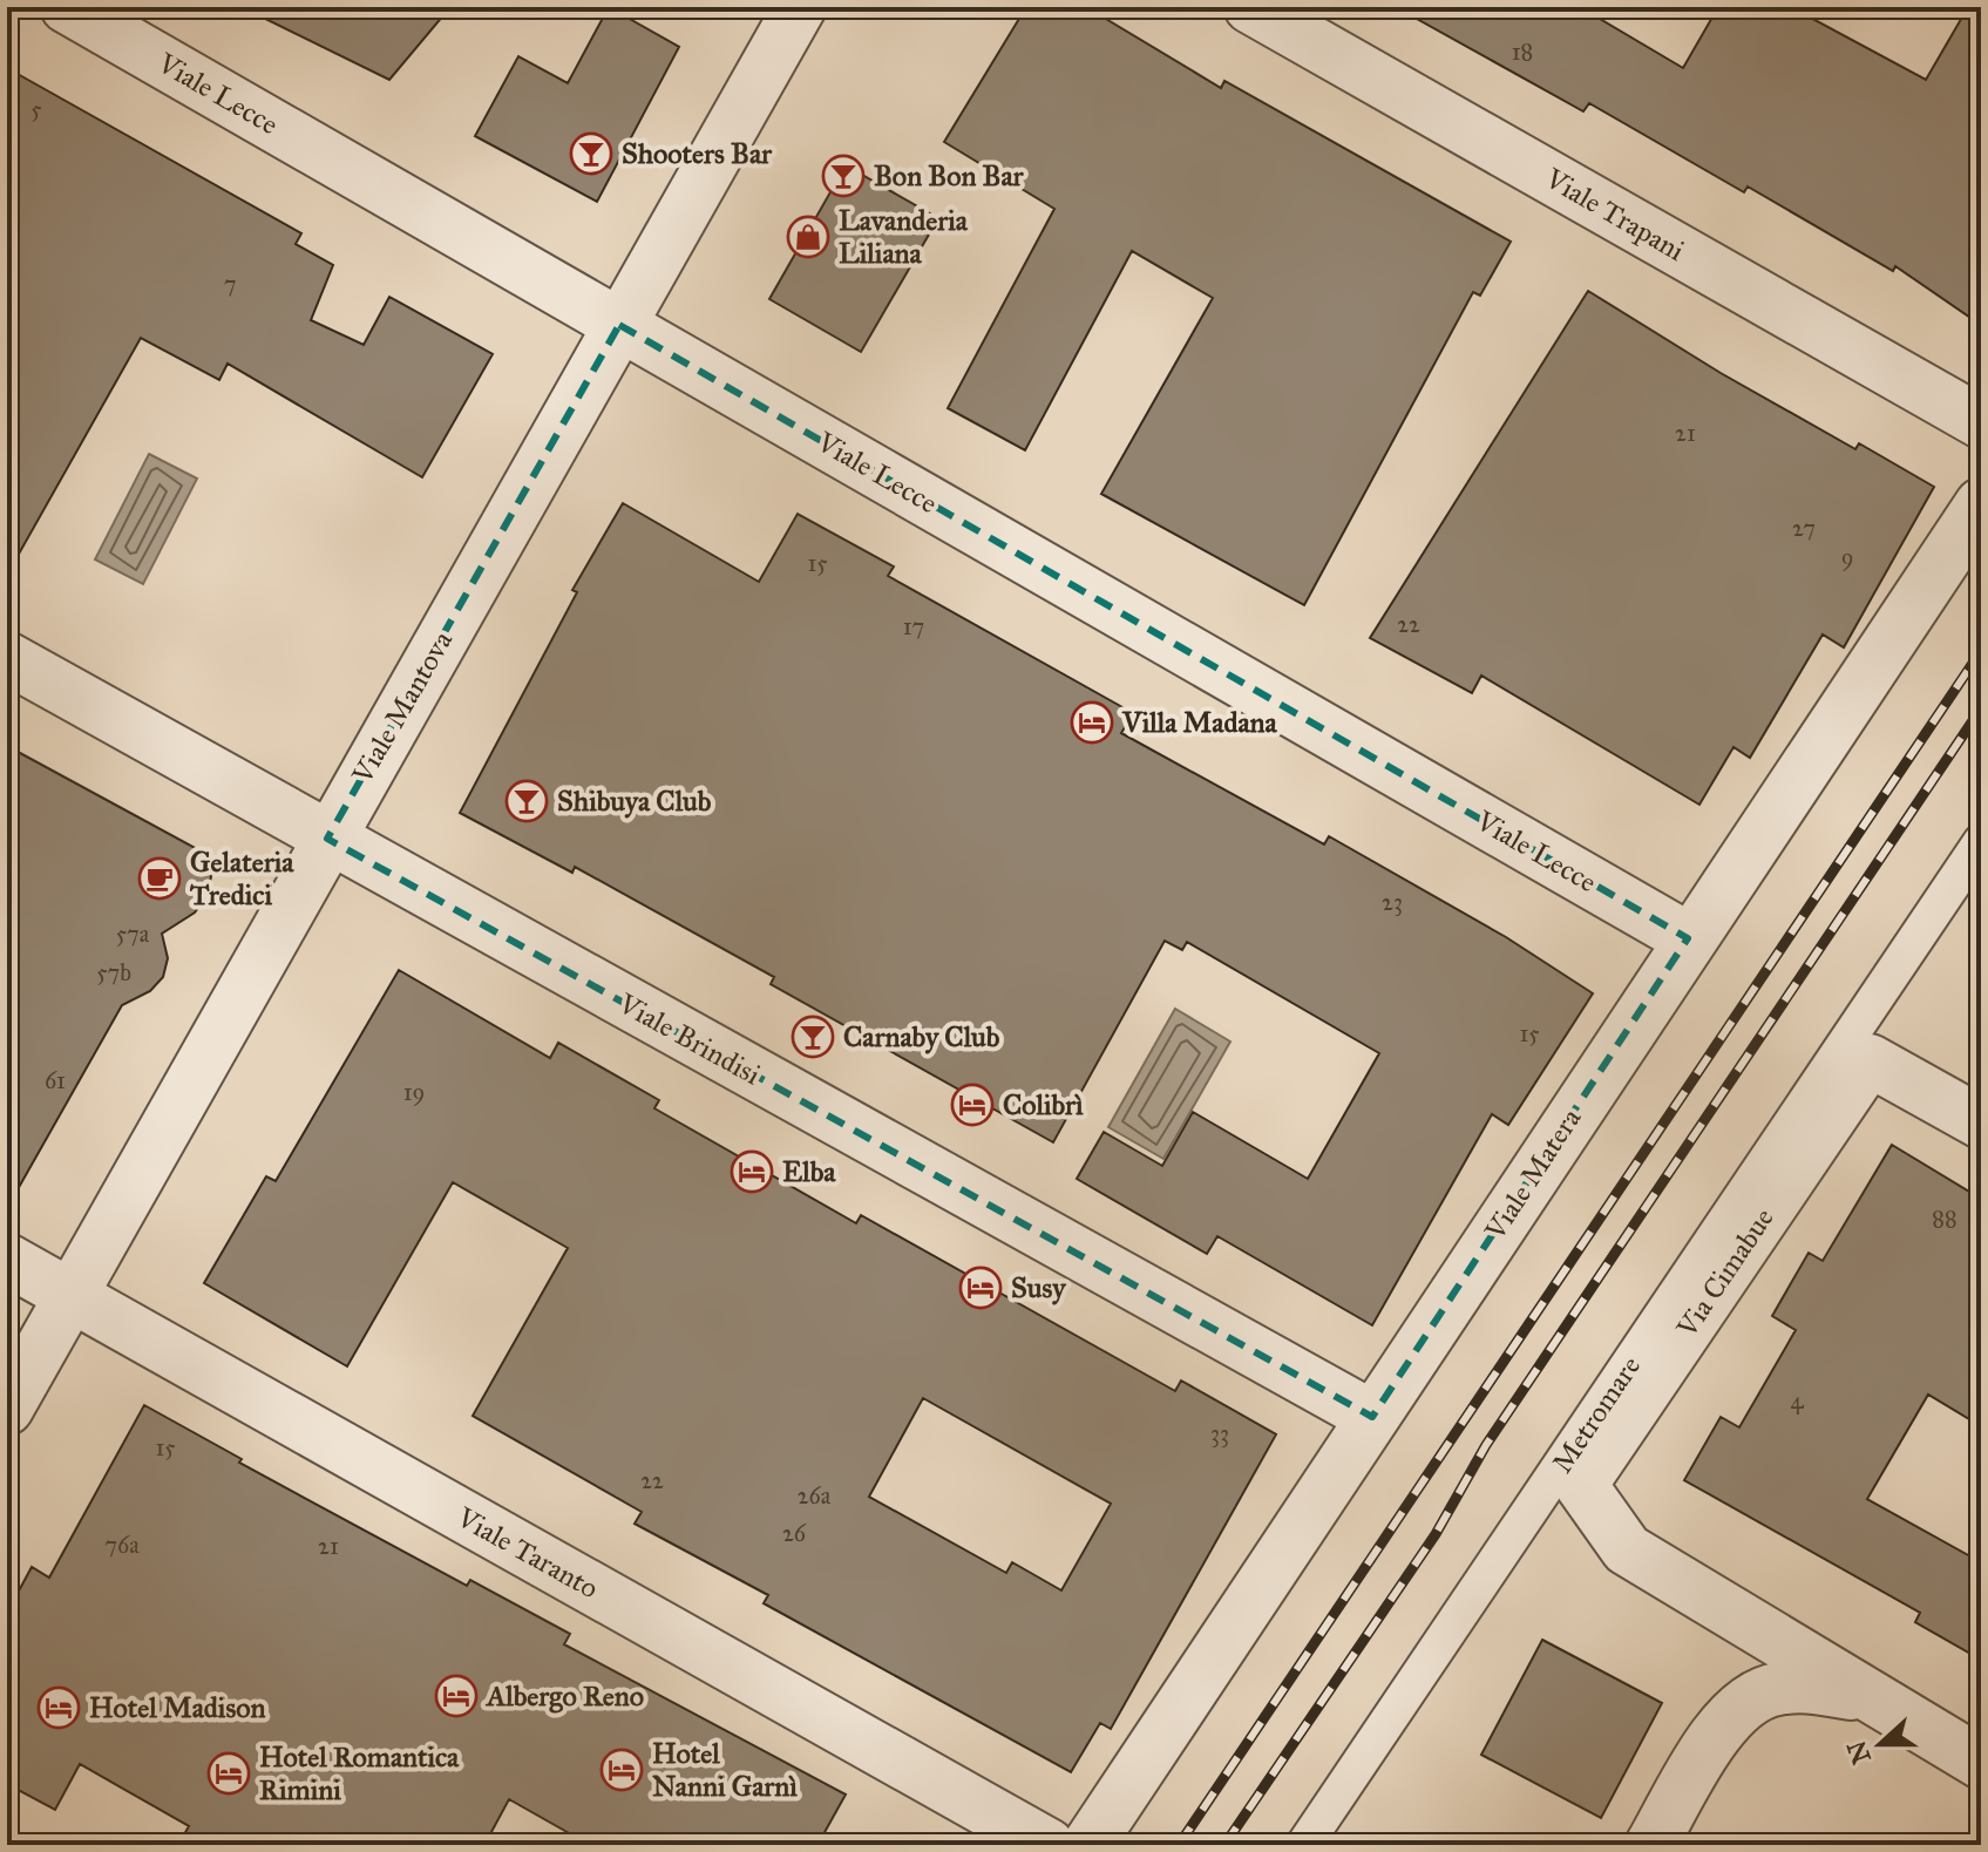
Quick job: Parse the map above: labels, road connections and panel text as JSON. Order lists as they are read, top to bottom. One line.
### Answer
{"streets":{"street":["Viale Lecce","Viale Trapani","Viale Mantova","Viale Brindisi","Viale Matera","Via Cimabue","Viale Taranto"],"lane":["Metromare"]},"crossings":[["Viale Lecce","Viale Mantova"],["Viale Lecce","Viale Matera"],["Viale Mantova","Viale Brindisi"],["Viale Mantova","Viale Taranto"],["Viale Brindisi","Viale Matera"]],"places":{"bar":["Shooters Bar","Bon Bon Bar","Shibuya Club","Carnaby Club"],"shop":["Lavanderia Liliana"],"hotel":["Villa Madana","Colibrì","Elba","Susy","Albergo Reno","Hotel Madison","Hotel Nanni Garnì","Hotel Romantica Rimini"],"cafe":["Gelateria Tredici"]},"house_numbers":["18","5","7","21","27","9","15","22","17","23","57a","57b","15","61","19","88","4","33","15","22","26a","26","76a","21"],"north":"left"}
